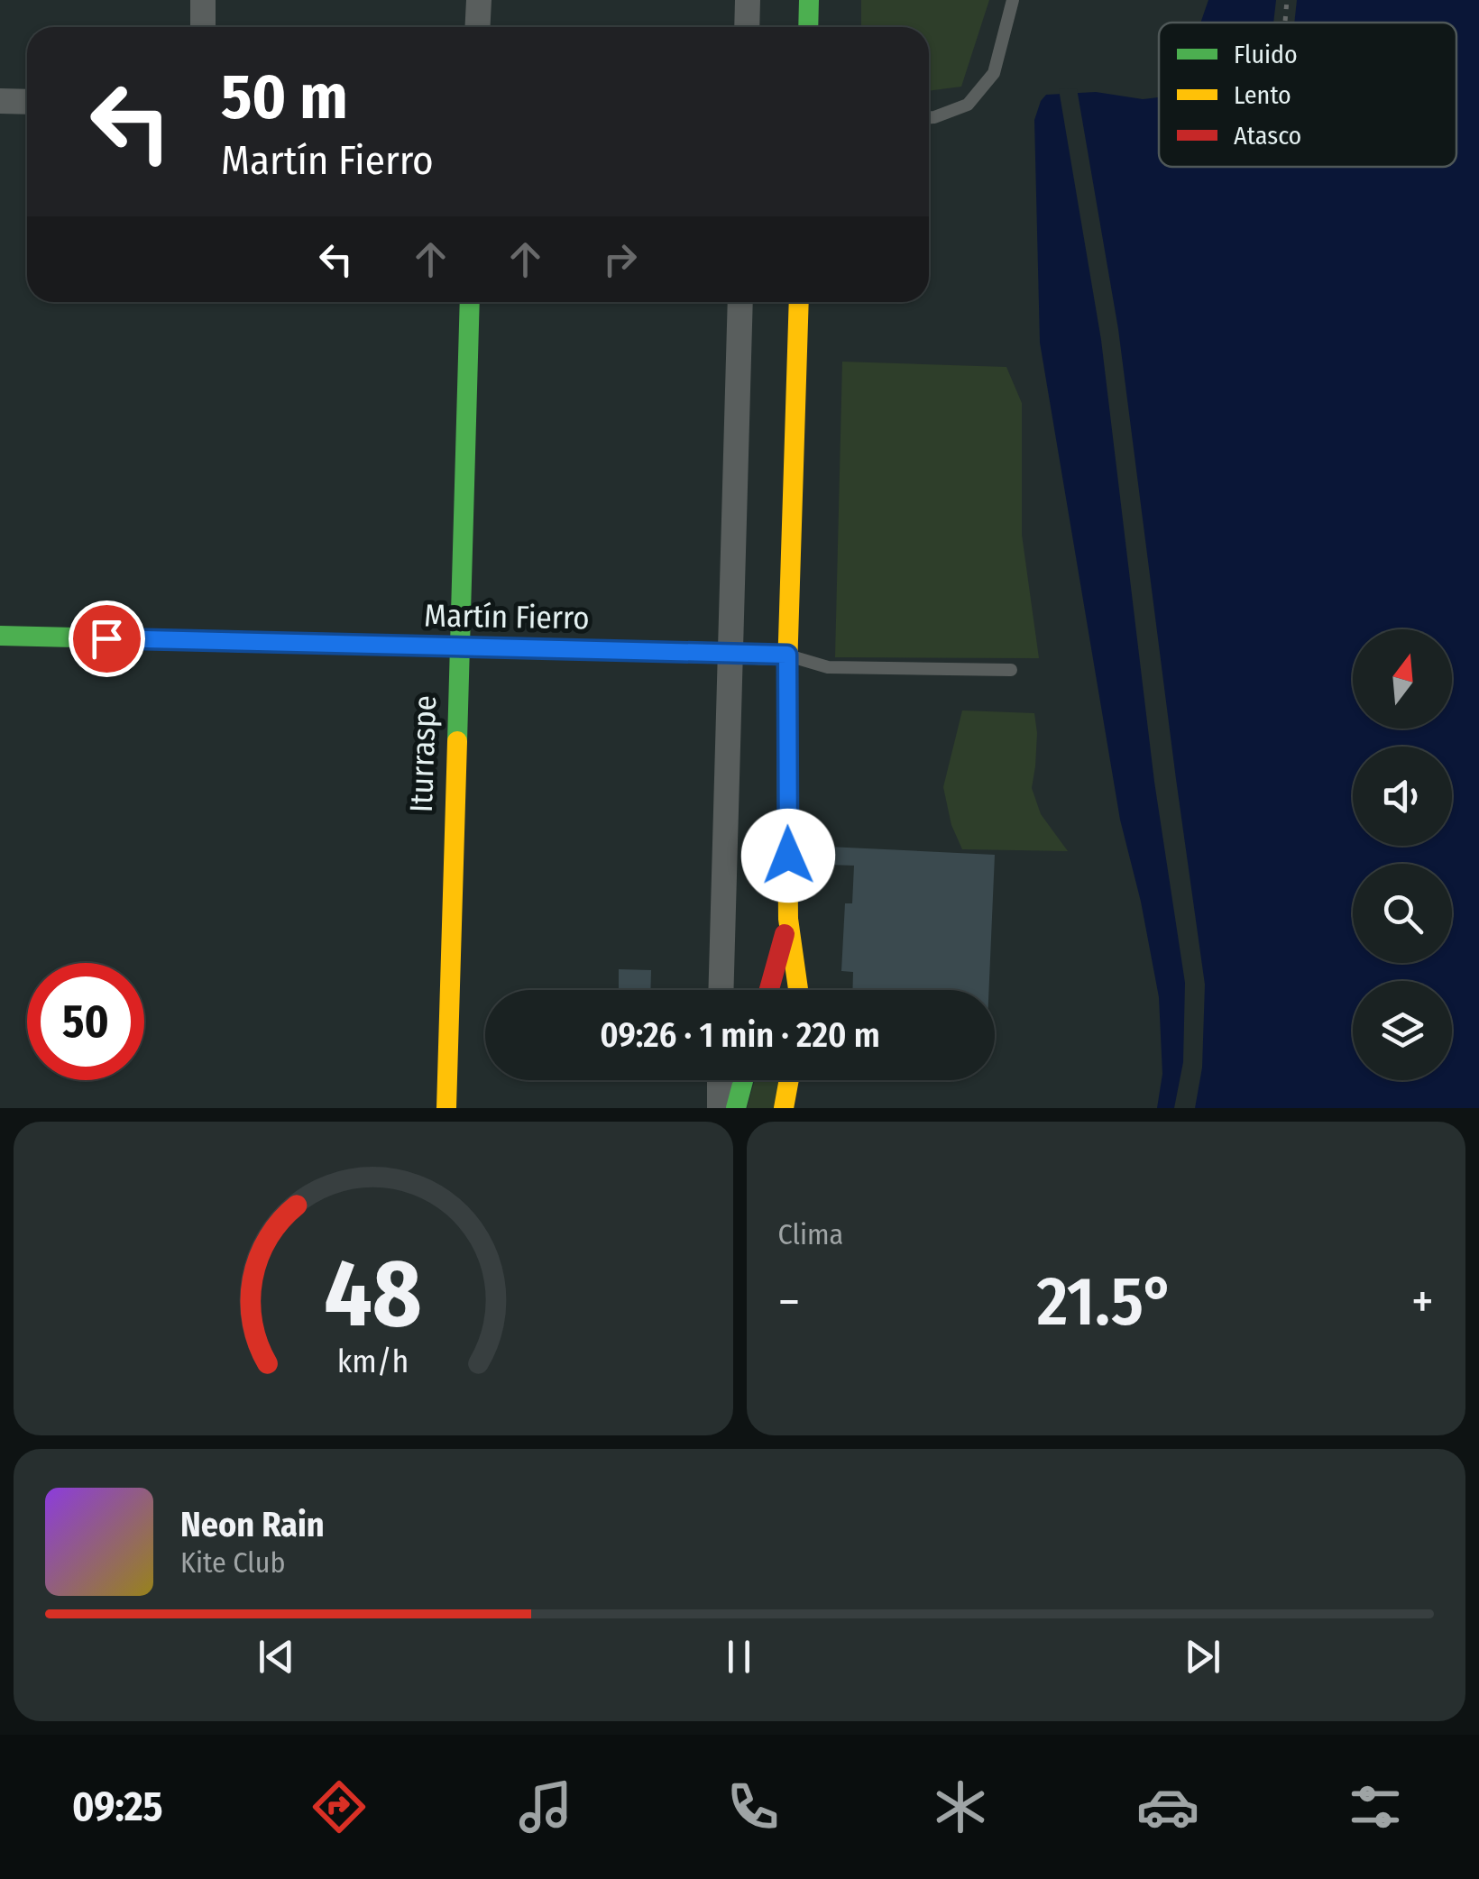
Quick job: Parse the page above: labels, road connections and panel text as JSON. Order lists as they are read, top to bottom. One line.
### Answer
{"streets":{"street":["Martín Fierro","Iturraspe"]},"crossings":[["Martín Fierro","Iturraspe"]],"legend":["Fluido","Lento","Atasco"],"north":"top","page":{"turn":["50 m","Martín Fierro"],"limit":"50","trip":"09:26 · 1 min · 220 m","tile":"Clima","heat":["−","21.5°","+"],"song":["Neon Rain","Kite Club"],"tabs":"09:25","gauge":["48","km/h"]}}
